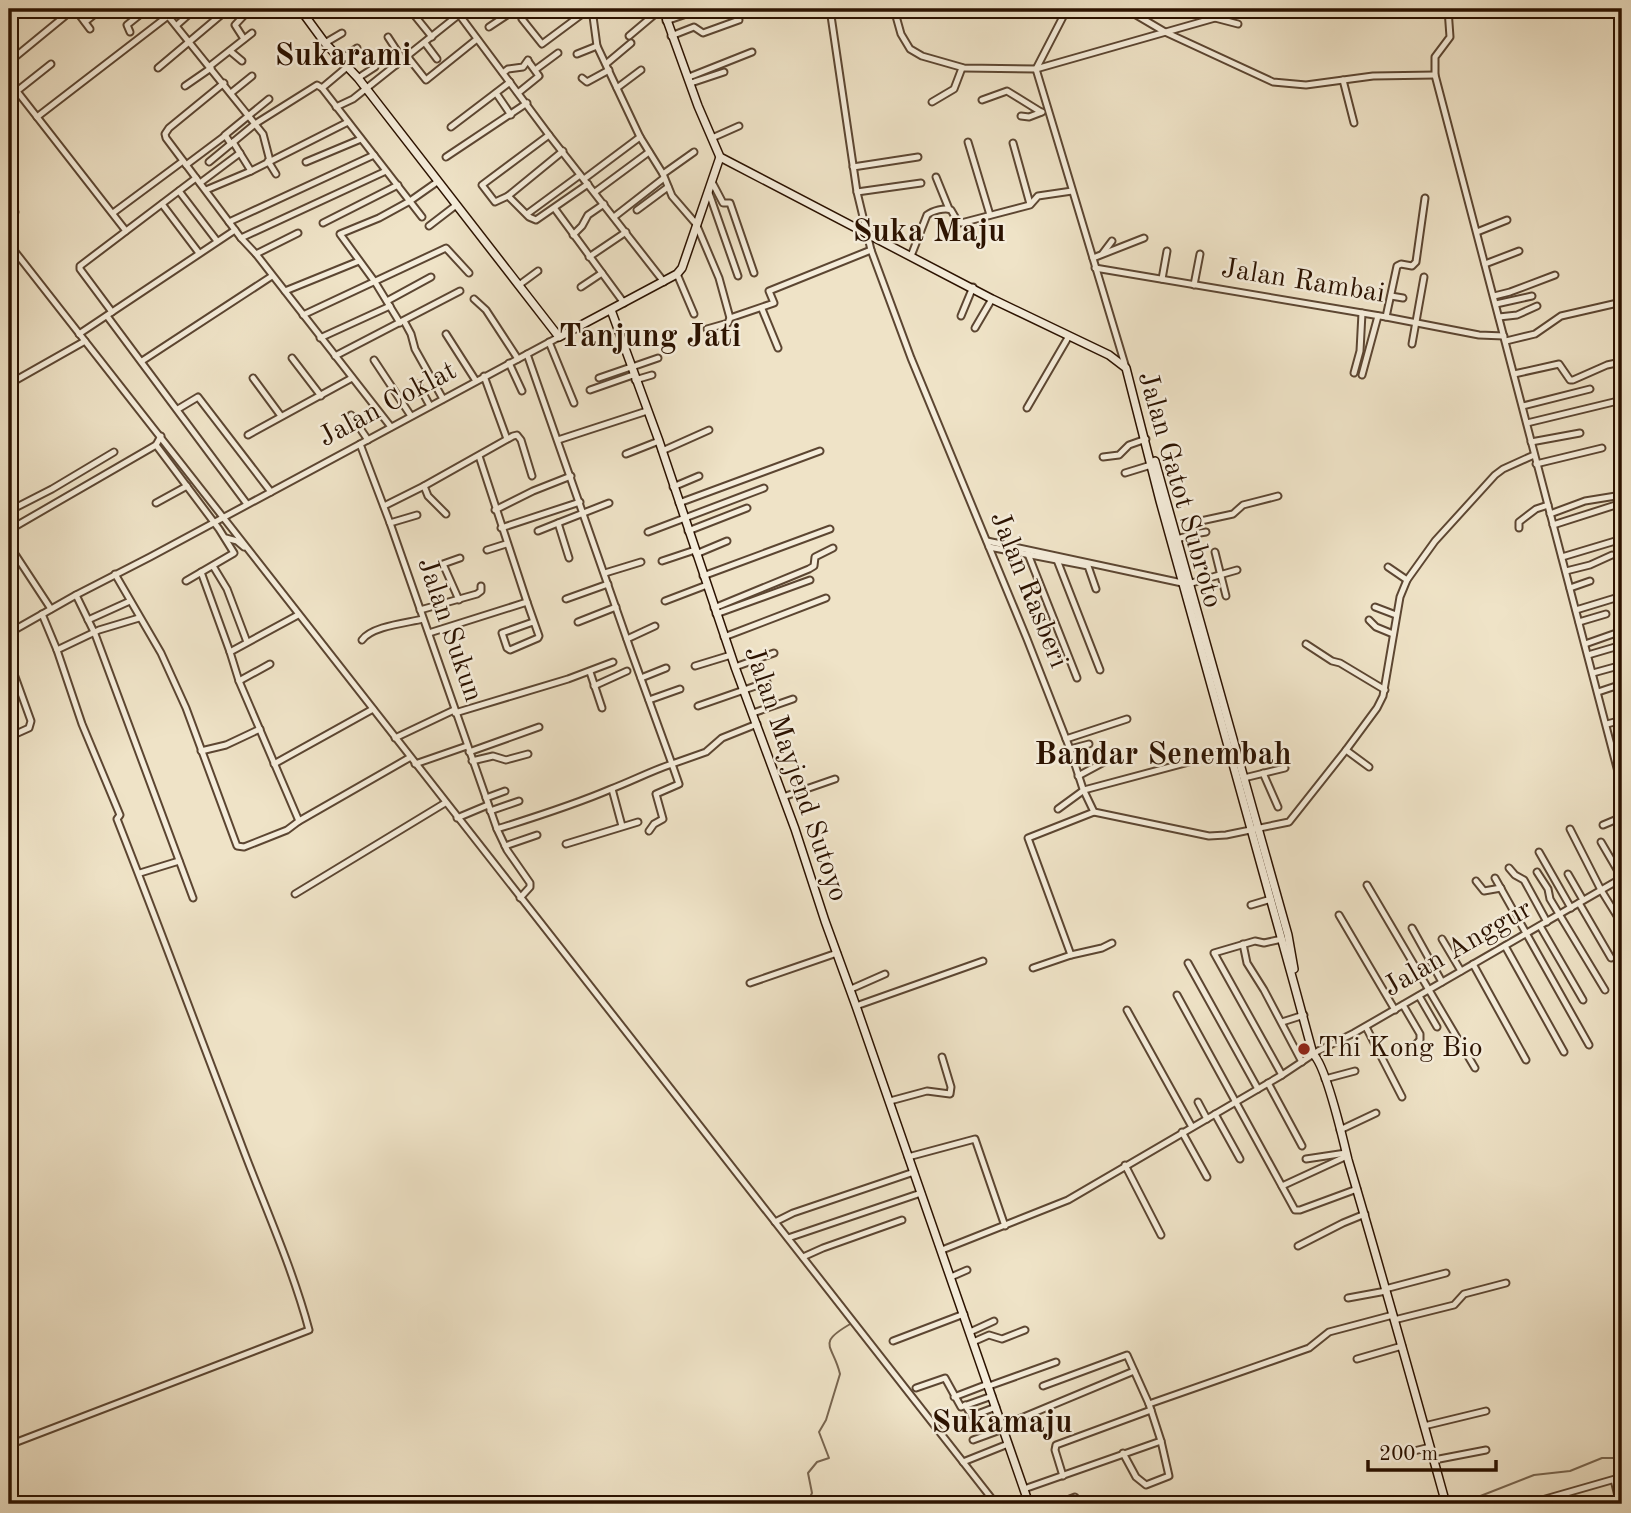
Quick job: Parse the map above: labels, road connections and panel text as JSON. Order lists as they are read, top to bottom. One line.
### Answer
{"streets":{"main road":["Jalan Coklat","Jalan Gatot Subroto","Jalan Mayjend Sutoyo"],"street":["Jalan Rambai","Jalan Rasberi","Jalan Sukun","Jalan Anggur"]},"crossings":[["Jalan Coklat","Jalan Sukun"],["Jalan Coklat","Jalan Mayjend Sutoyo"],["Jalan Gatot Subroto","Jalan Rasberi"],["Jalan Gatot Subroto","Jalan Anggur"],["Jalan Mayjend Sutoyo","Jalan Anggur"]],"districts":["Sukarami","Suka Maju","Tanjung Jati","Bandar Senembah","Sukamaju"],"places":["Thi Kong Bio"],"scale_bar":"200 m"}
